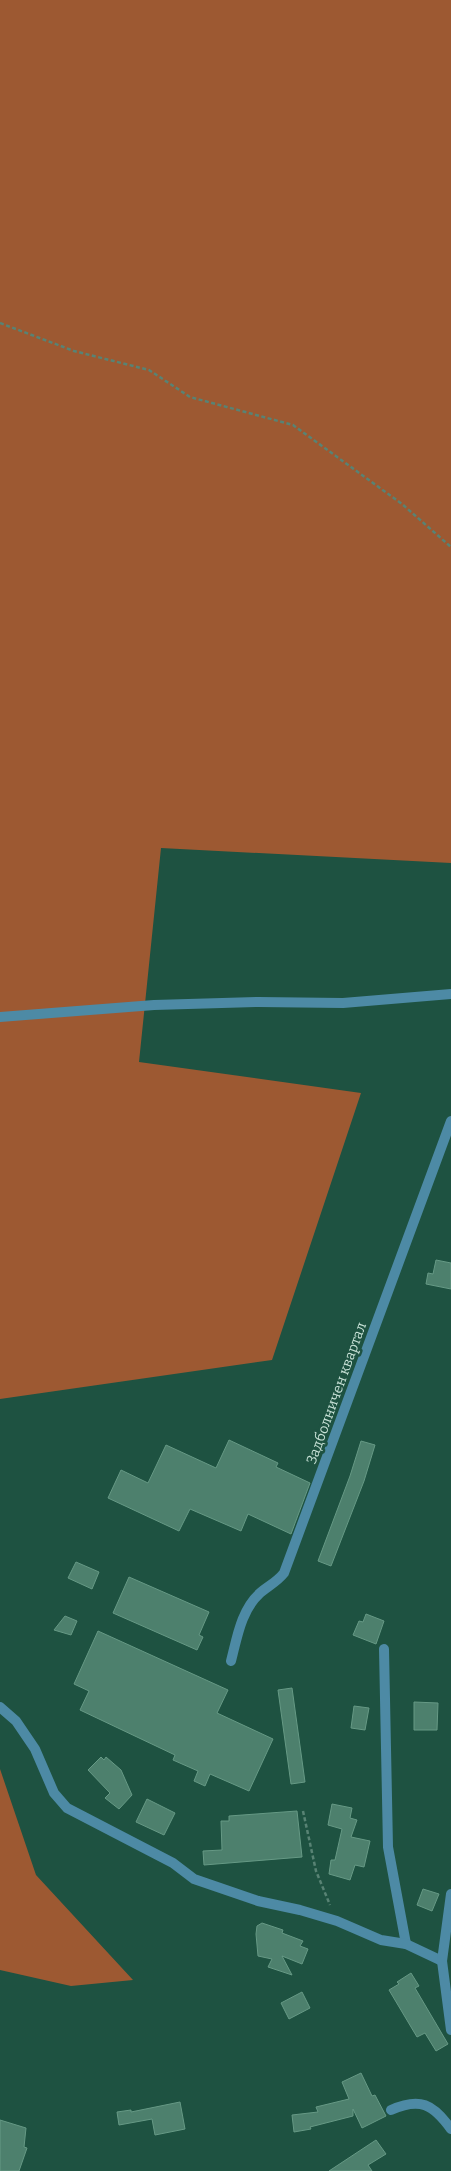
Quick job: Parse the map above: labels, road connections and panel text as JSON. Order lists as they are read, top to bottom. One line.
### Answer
{"streets":{"street":["Задболничен квартал"]}}
